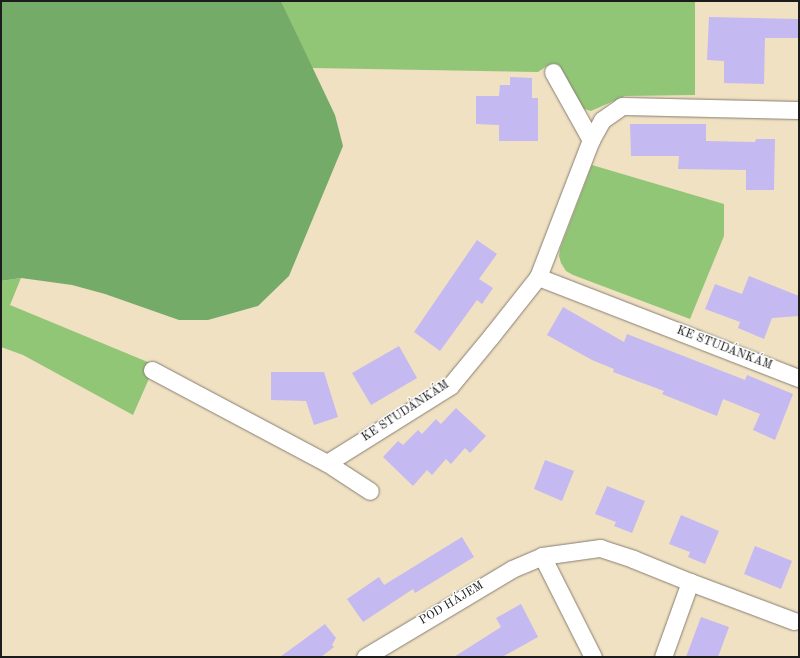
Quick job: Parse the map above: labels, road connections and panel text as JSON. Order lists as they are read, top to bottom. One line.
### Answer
{"streets":{"street":["KE STUDÁNKÁM","POD HÁJEM"]}}
